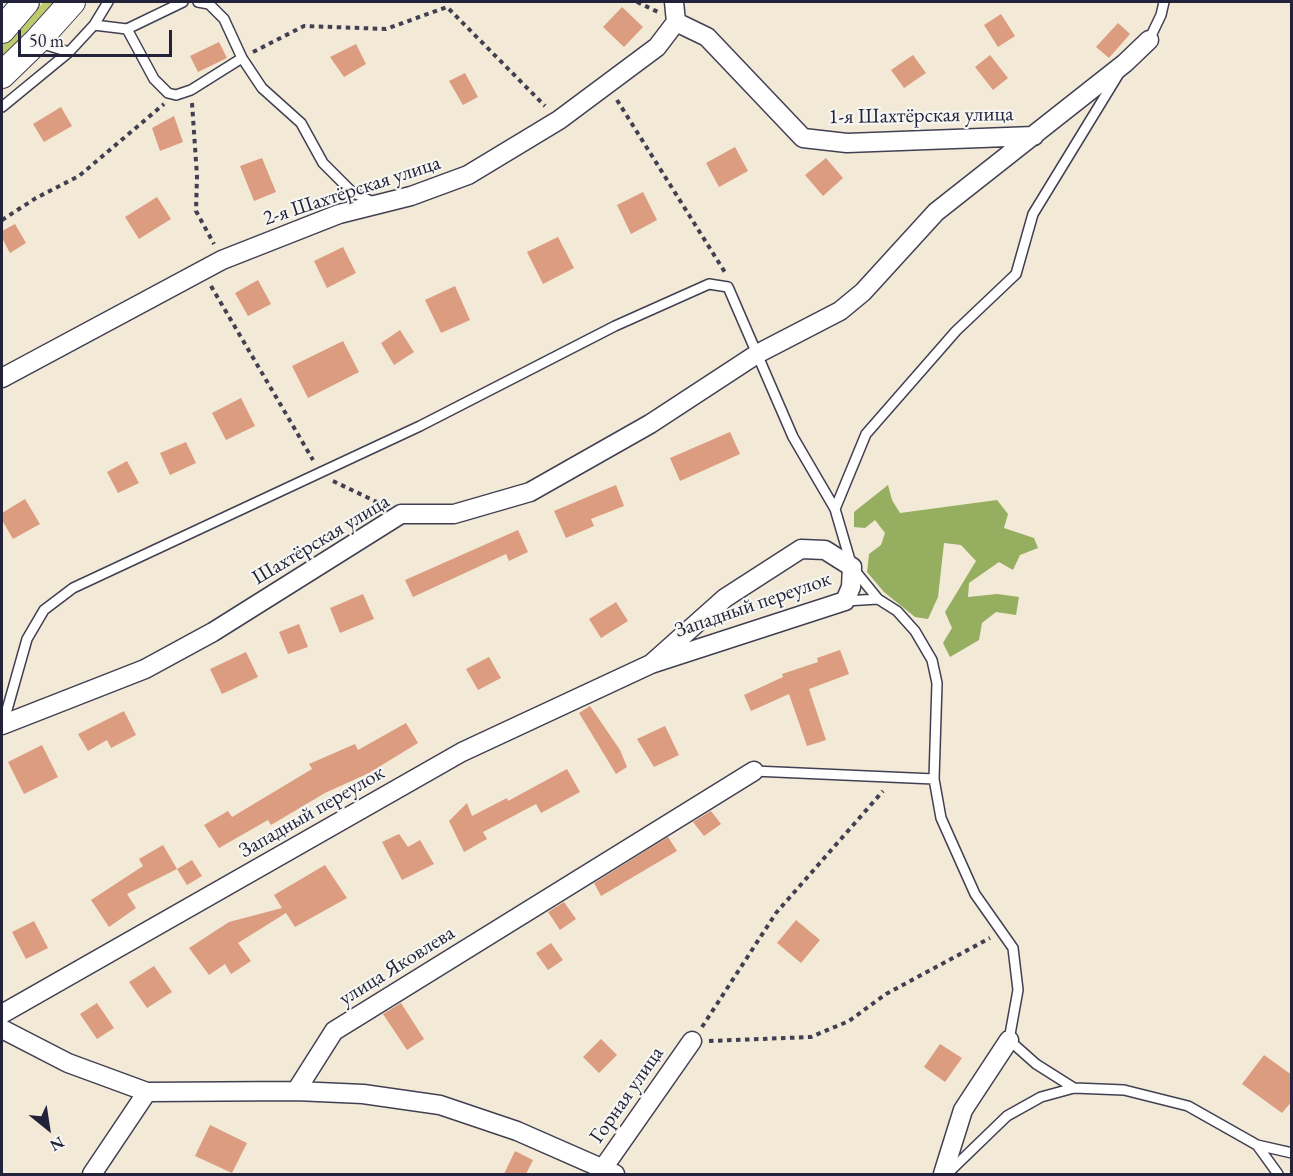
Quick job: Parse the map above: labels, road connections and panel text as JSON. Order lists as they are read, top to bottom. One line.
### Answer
{"streets":{"street":["1-я Шахтёрская улица","2-я Шахтёрская улица","Шахтёрская улица","Западный переулок","улица Яковлева","Горная улица"]},"crossings":[["1-я Шахтёрская улица","2-я Шахтёрская улица"],["1-я Шахтёрская улица","Шахтёрская улица"]],"scale_bar":"50 m","north":"bottom right"}
